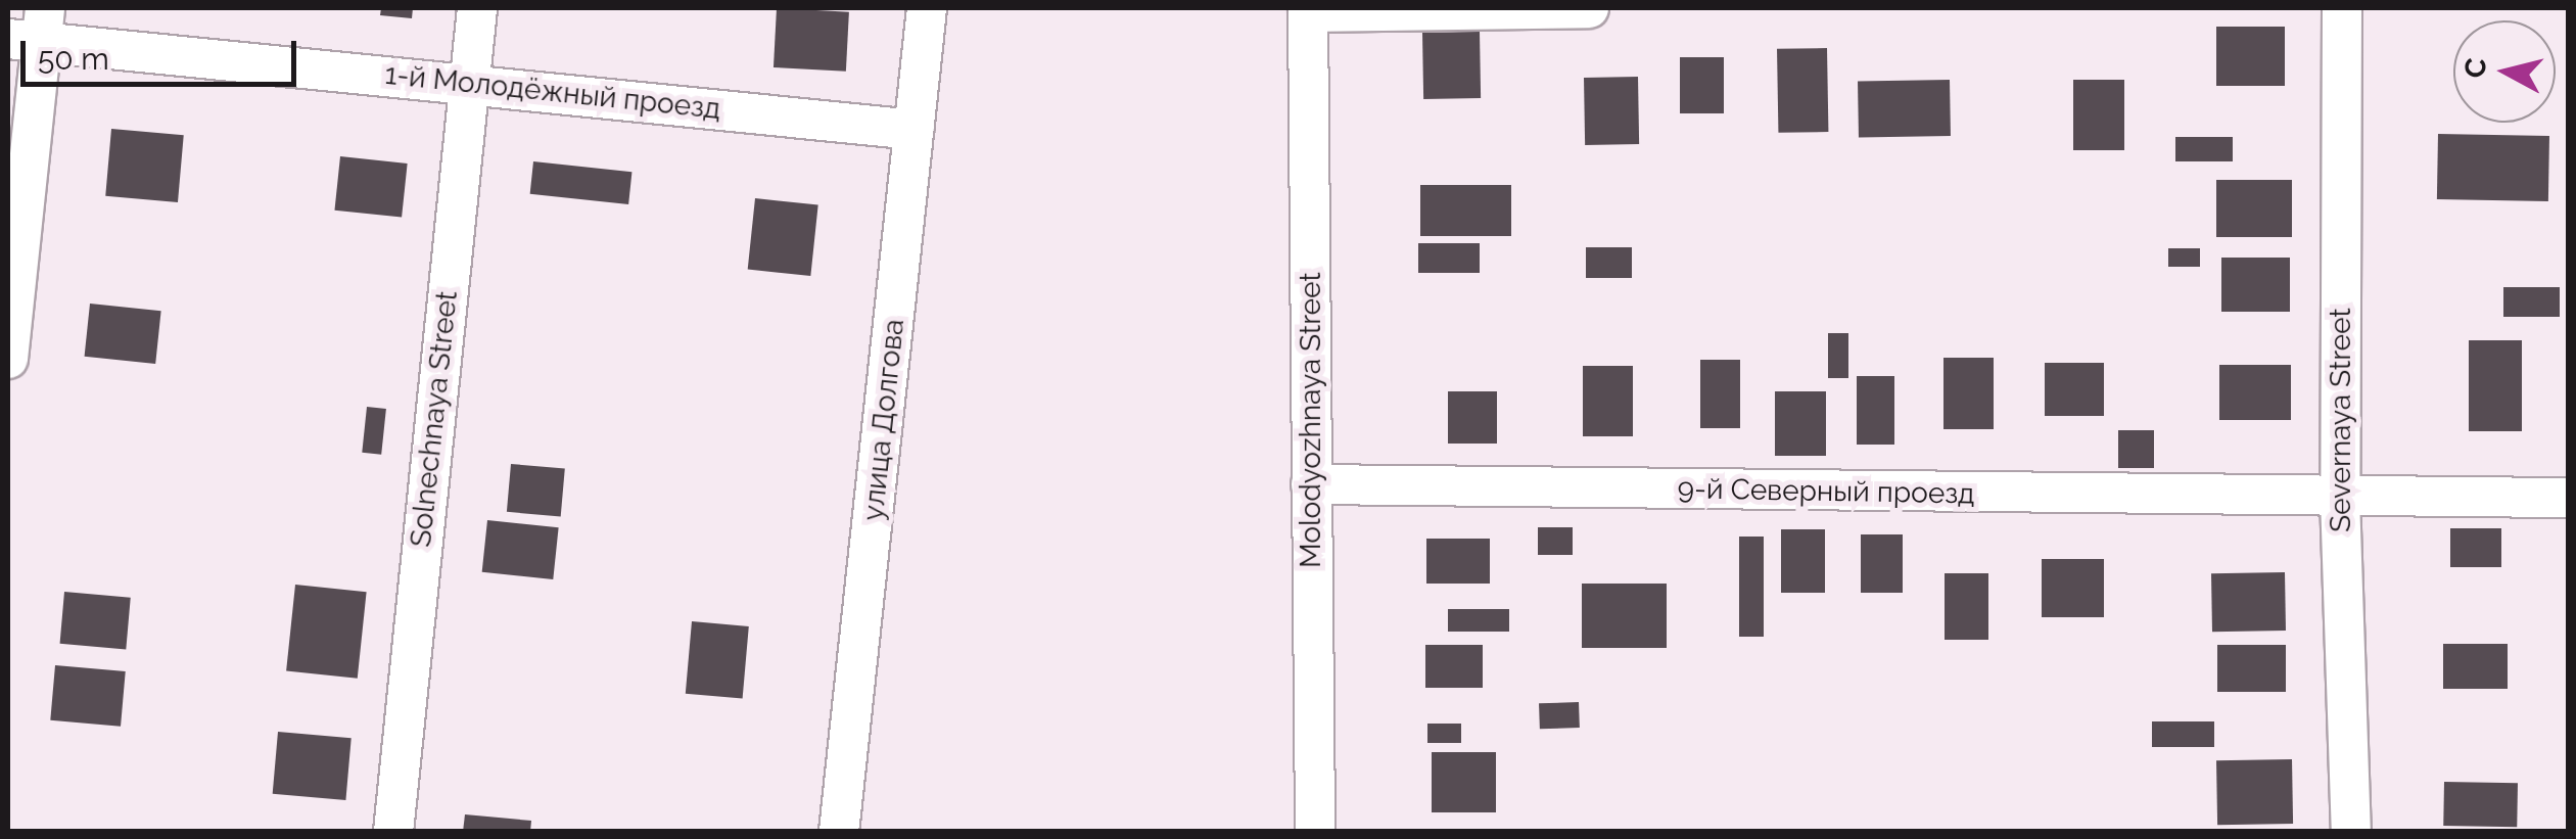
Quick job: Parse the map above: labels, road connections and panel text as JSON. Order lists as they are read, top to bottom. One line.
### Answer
{"streets":{"street":["1-й Молодёжный проезд","Solnechnaya Street","улица Долгова","Molodyozhnaya Street","Severnaya Street","9-й Северный проезд"]},"crossings":[["1-й Молодёжный проезд","Solnechnaya Street"],["1-й Молодёжный проезд","улица Долгова"],["Molodyozhnaya Street","9-й Северный проезд"],["Severnaya Street","9-й Северный проезд"]],"scale_bar":"50 m","north":"left"}
